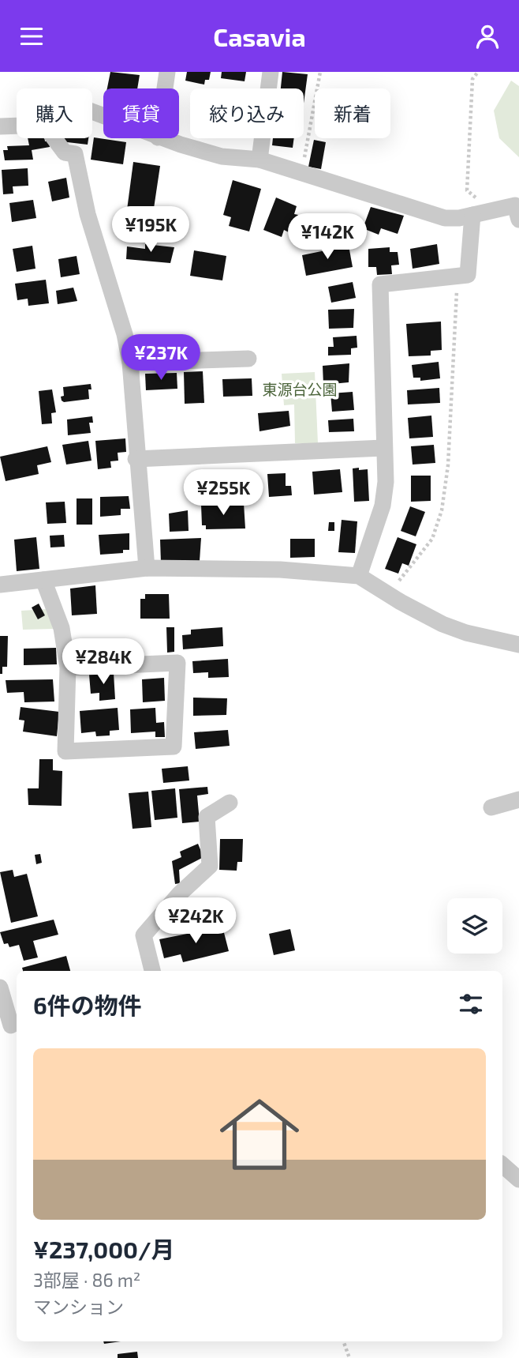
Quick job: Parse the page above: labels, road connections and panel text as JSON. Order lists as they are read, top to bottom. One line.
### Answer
{"parks":["東源台公園"],"page":{"header":"Casavia","chip":["購入","賃貸","絞り込み","新着"],"price":["¥195K","¥142K","¥237K","¥255K","¥284K","¥242K"],"heading":"6件の物件","list":[{"name":"¥237,000/月","note":"3部屋 · 86 m² · マンション"}]}}
